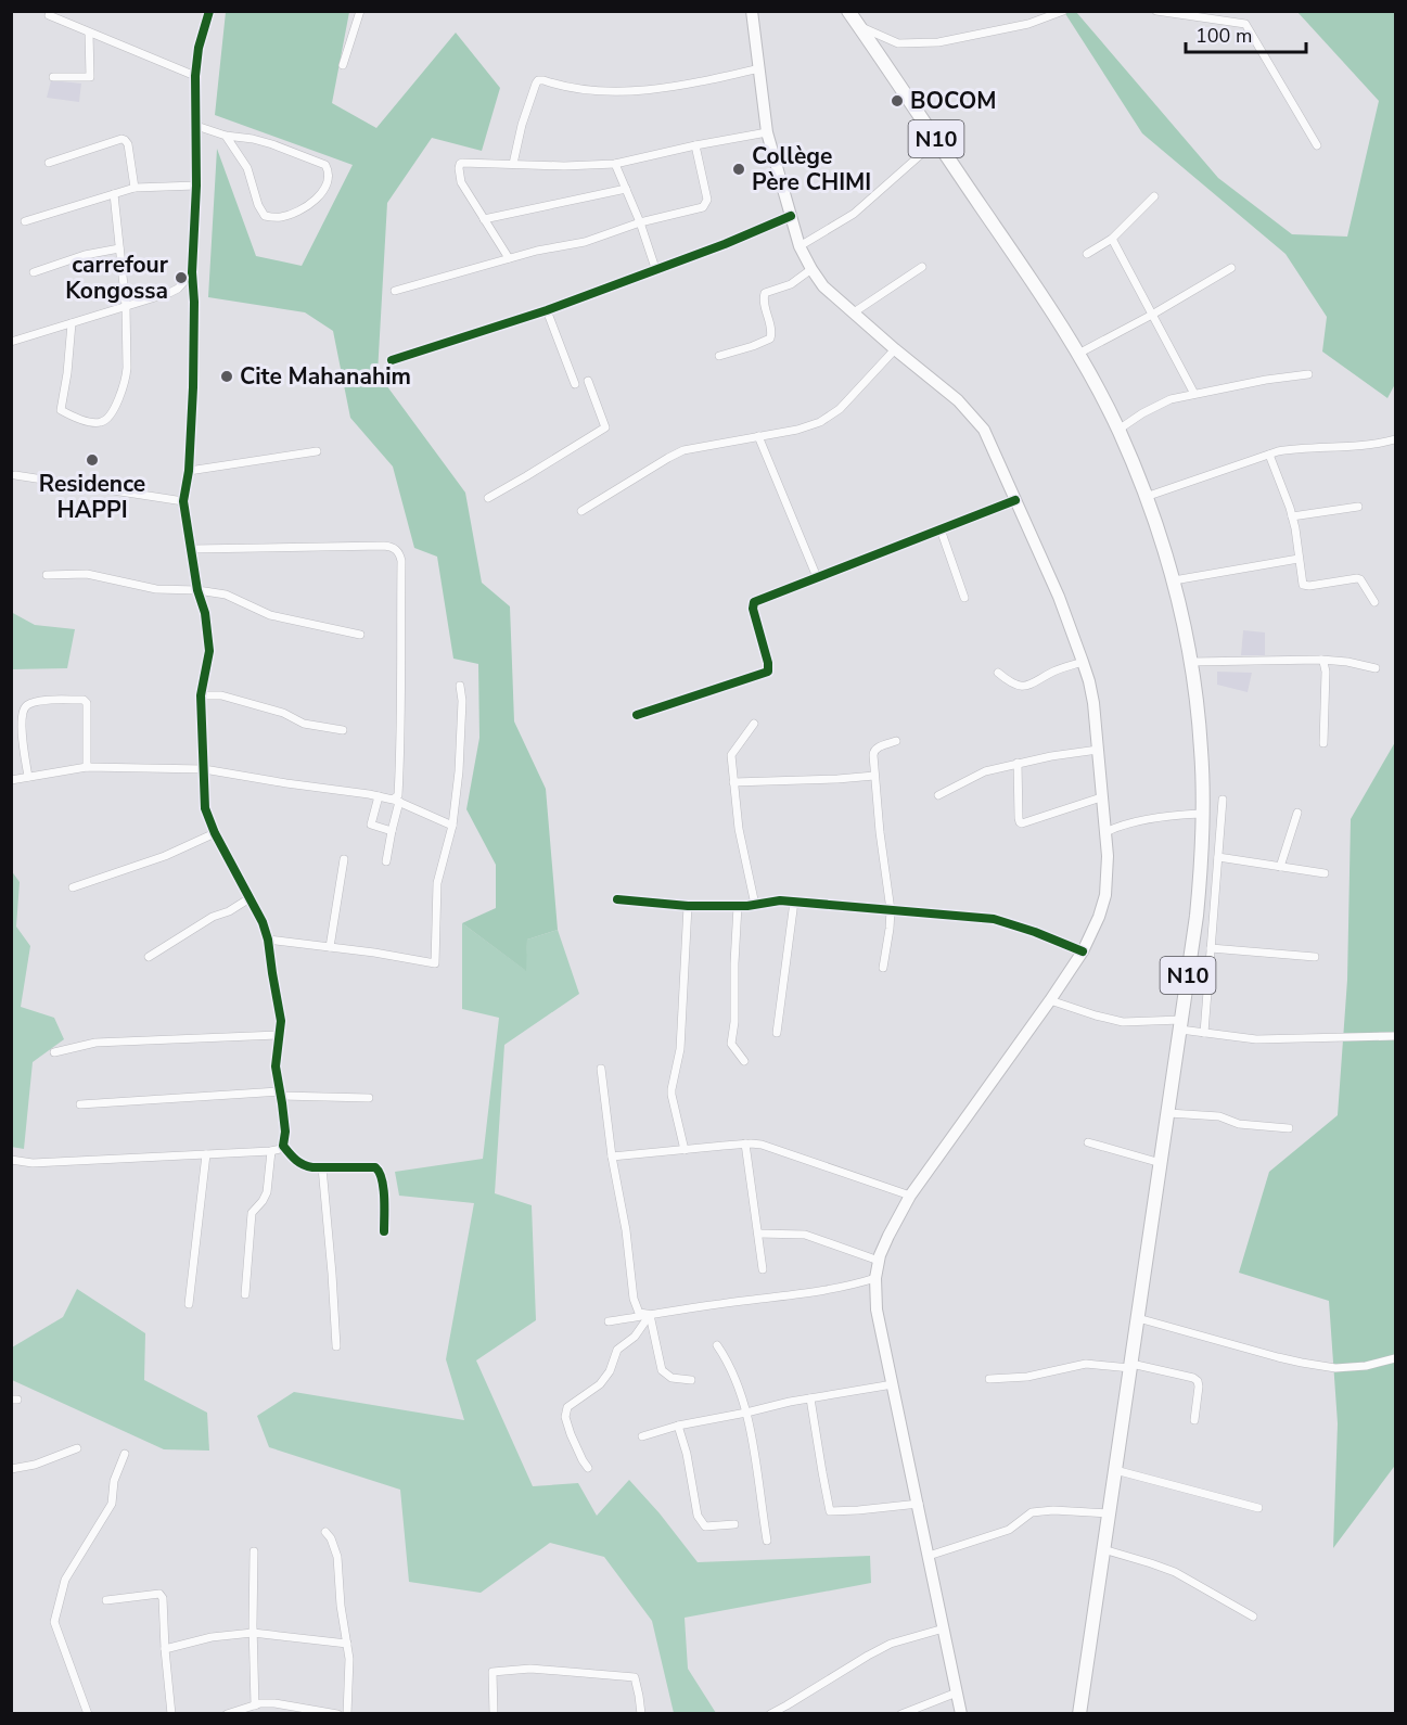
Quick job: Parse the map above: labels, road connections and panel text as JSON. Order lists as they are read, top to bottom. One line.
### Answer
{"streets":{"highway":["N10"]},"places":["BOCOM","Collège Père CHIMI","carrefour Kongossa","Cite Mahanahim","Residence HAPPI"],"scale_bar":"100 m"}
